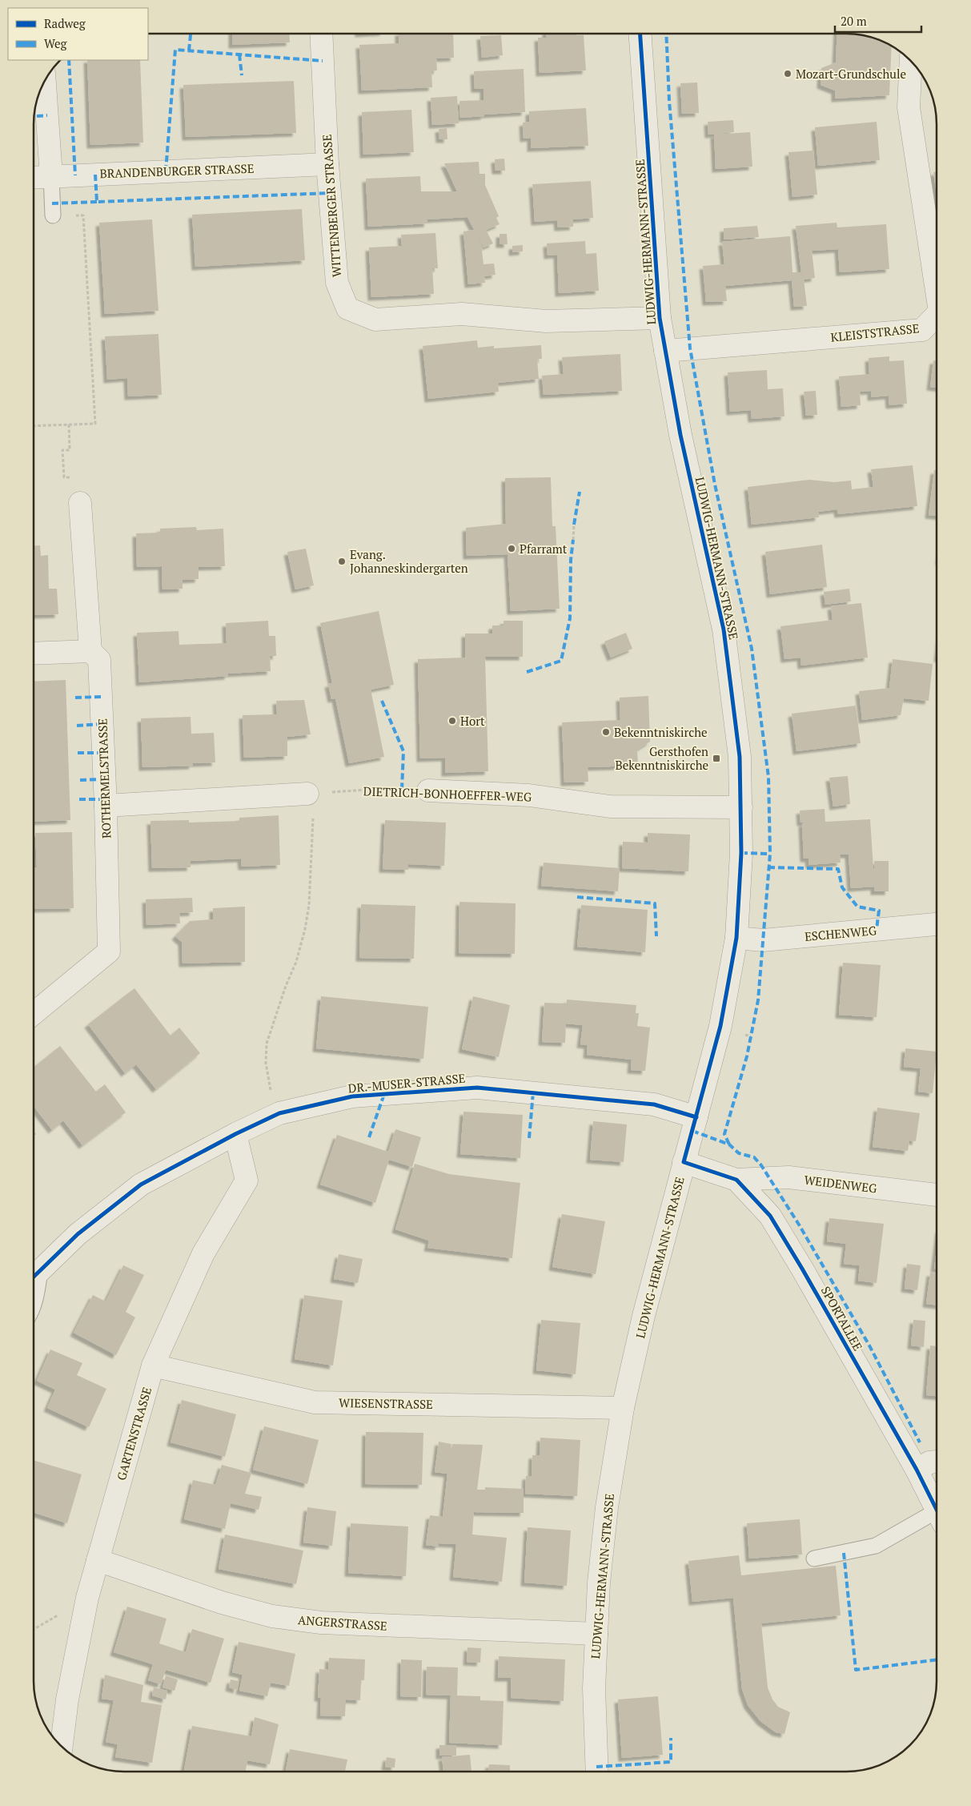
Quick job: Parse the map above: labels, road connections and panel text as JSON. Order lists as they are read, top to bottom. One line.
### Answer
{"streets":{"street":["BRANDENBURGER STRASSE","WITTENBERGER STRASSE","LUDWIG-HERMANN-STRASSE","KLEISTSTRASSE","ROTHERMELSTRASSE","DIETRICH-BONHOEFFER-WEG","ESCHENWEG","DR.-MUSER-STRASSE","WEIDENWEG","SPORTALLEE","WIESENSTRASSE","GARTENSTRASSE","ANGERSTRASSE"]},"crossings":[["BRANDENBURGER STRASSE","WITTENBERGER STRASSE"],["WITTENBERGER STRASSE","LUDWIG-HERMANN-STRASSE"],["LUDWIG-HERMANN-STRASSE","KLEISTSTRASSE"],["LUDWIG-HERMANN-STRASSE","DIETRICH-BONHOEFFER-WEG"],["LUDWIG-HERMANN-STRASSE","ESCHENWEG"],["LUDWIG-HERMANN-STRASSE","DR.-MUSER-STRASSE"],["LUDWIG-HERMANN-STRASSE","SPORTALLEE"],["LUDWIG-HERMANN-STRASSE","WIESENSTRASSE"],["LUDWIG-HERMANN-STRASSE","ANGERSTRASSE"],["DR.-MUSER-STRASSE","GARTENSTRASSE"],["WEIDENWEG","SPORTALLEE"],["WIESENSTRASSE","GARTENSTRASSE"],["GARTENSTRASSE","ANGERSTRASSE"]],"places":{"other":["Mozart-Grundschule","Pfarramt","Evang. Johanneskindergarten","Hort","Bekenntniskirche"],"transit":["Gersthofen Bekenntniskirche"]},"legend":["Radweg","Weg"],"scale_bar":"20 m"}
